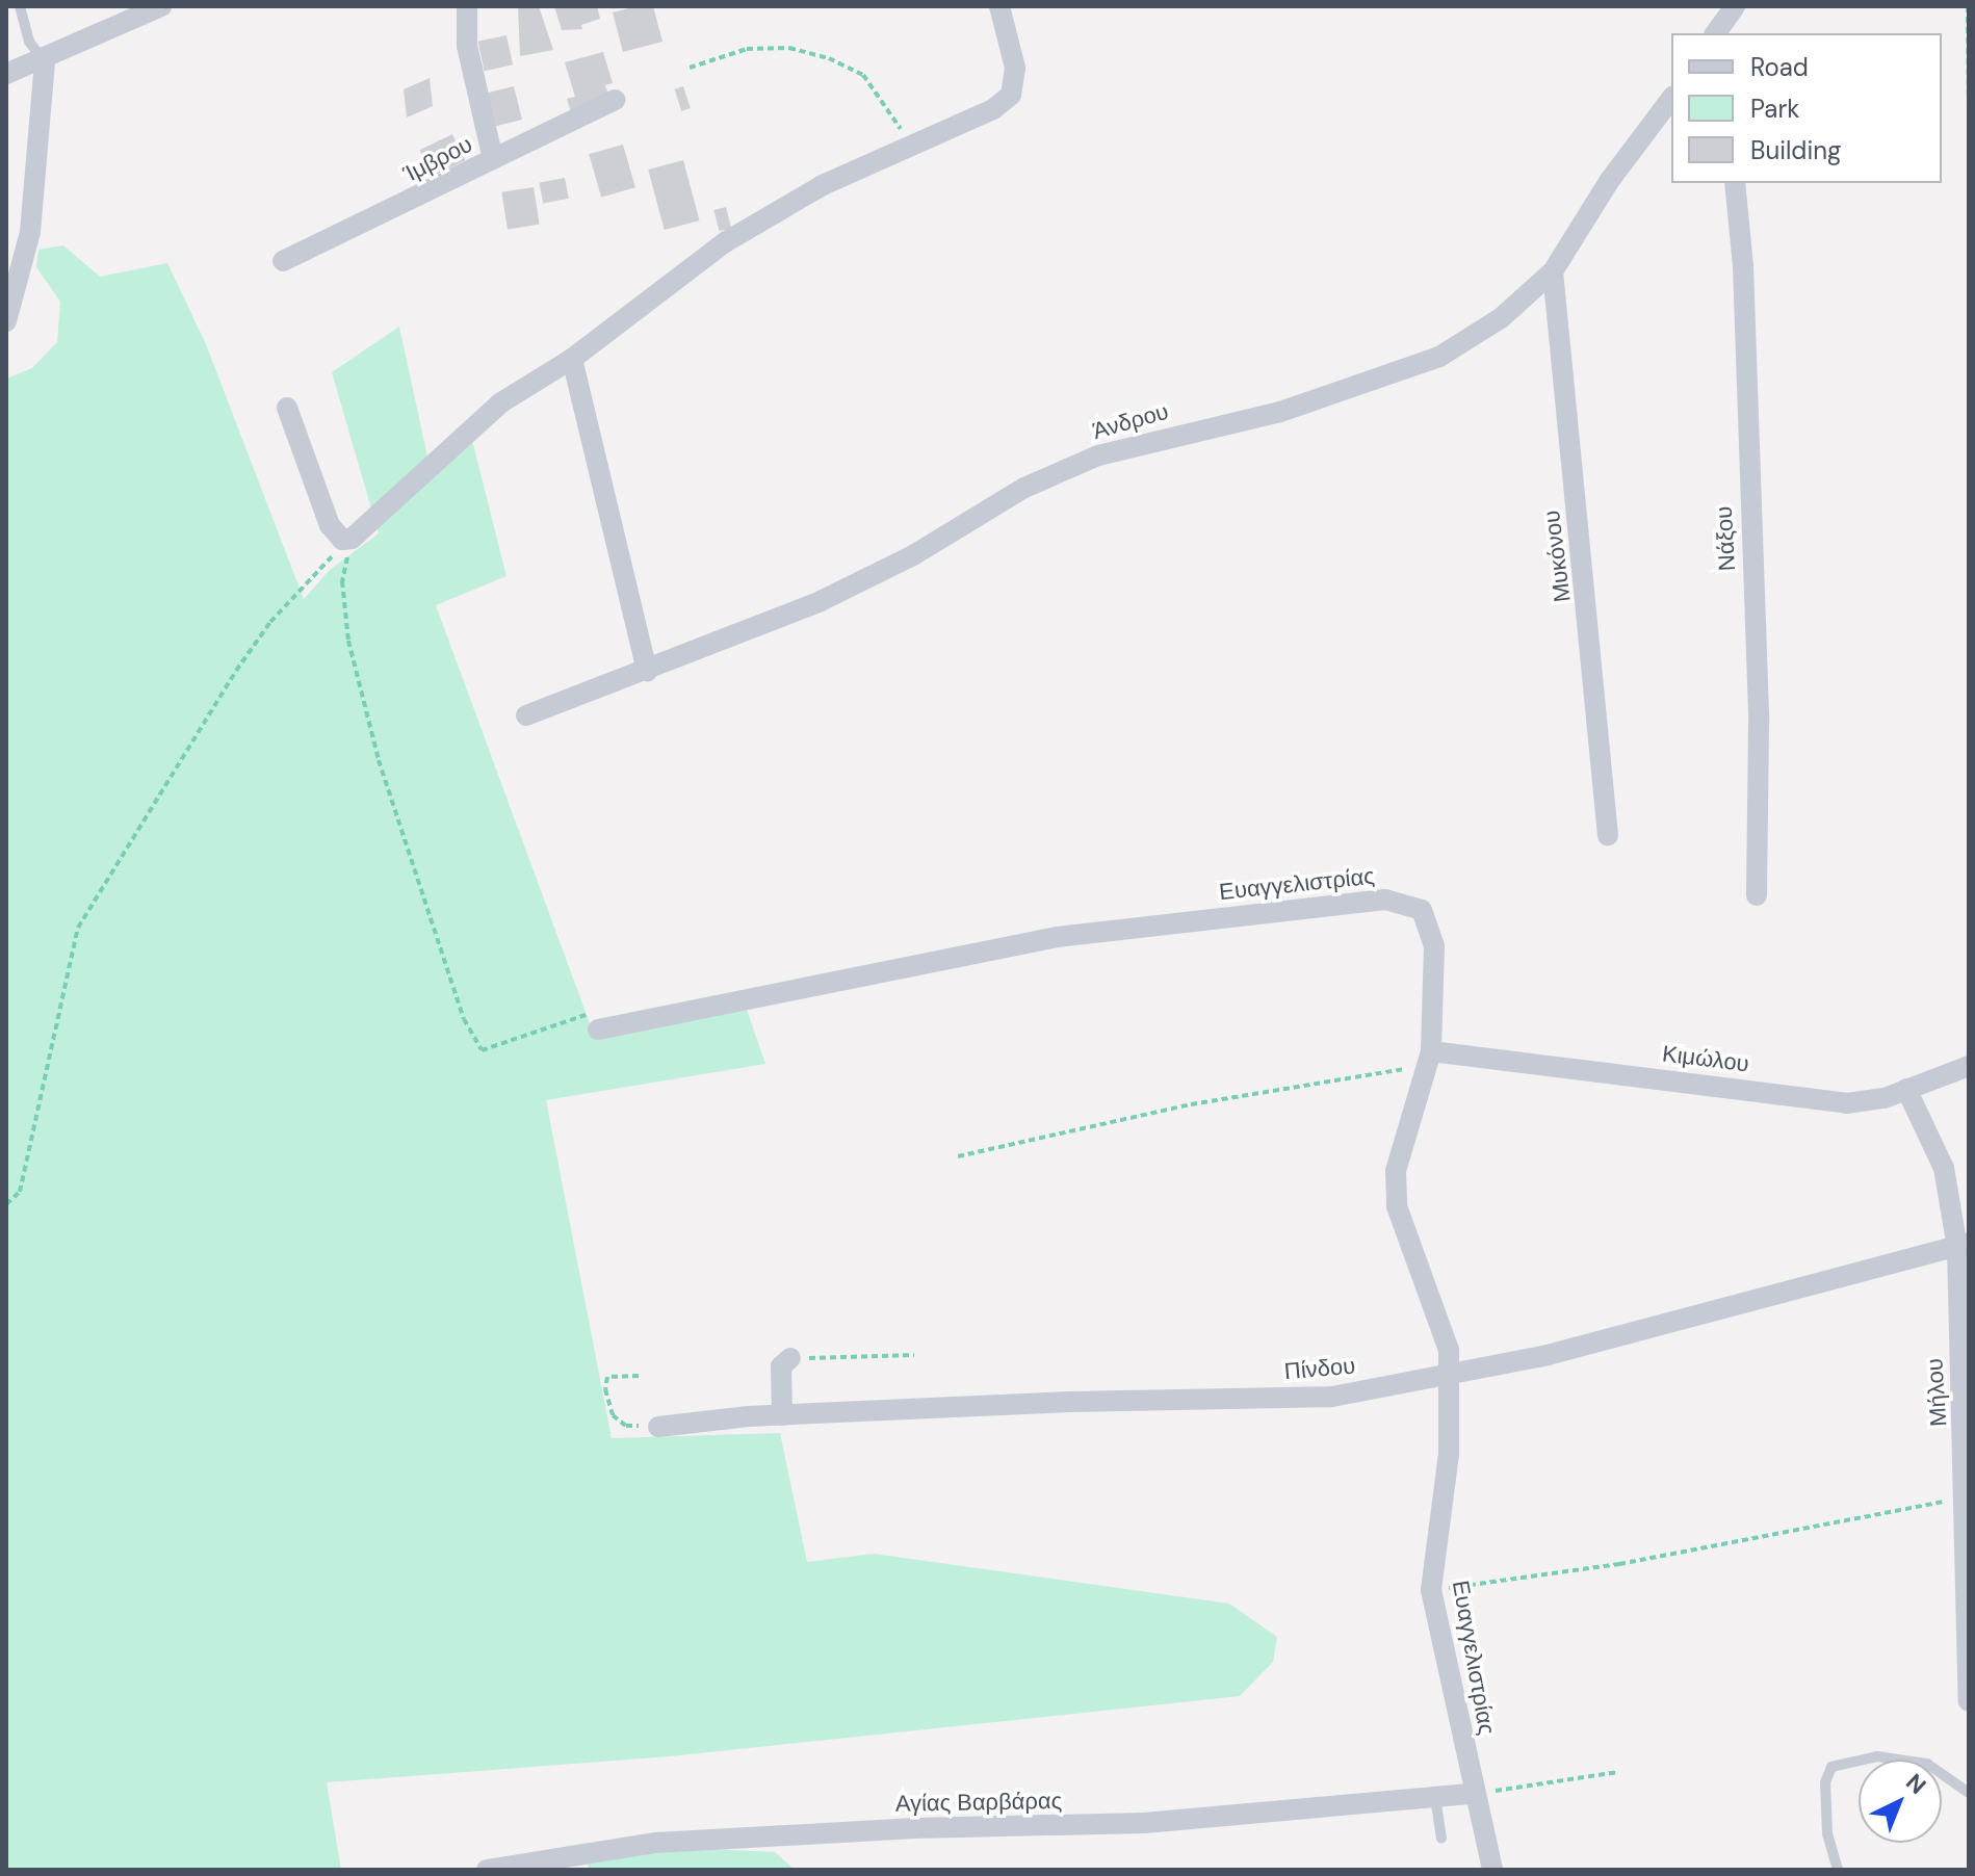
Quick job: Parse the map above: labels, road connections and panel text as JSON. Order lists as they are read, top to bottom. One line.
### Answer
{"streets":{"street":["Ίμβρου","Άνδρου","Νάξου","Μυκόνου","Ευαγγελιστρίας","Κιμώλου","Πίνδου","Μήλου","Αγίας Βαρβάρας"]},"crossings":[["Άνδρου","Μυκόνου"],["Ευαγγελιστρίας","Κιμώλου"],["Ευαγγελιστρίας","Πίνδου"],["Ευαγγελιστρίας","Αγίας Βαρβάρας"],["Κιμώλου","Μήλου"],["Πίνδου","Μήλου"]],"legend":["Road","Park","Building"],"north":"top right"}
